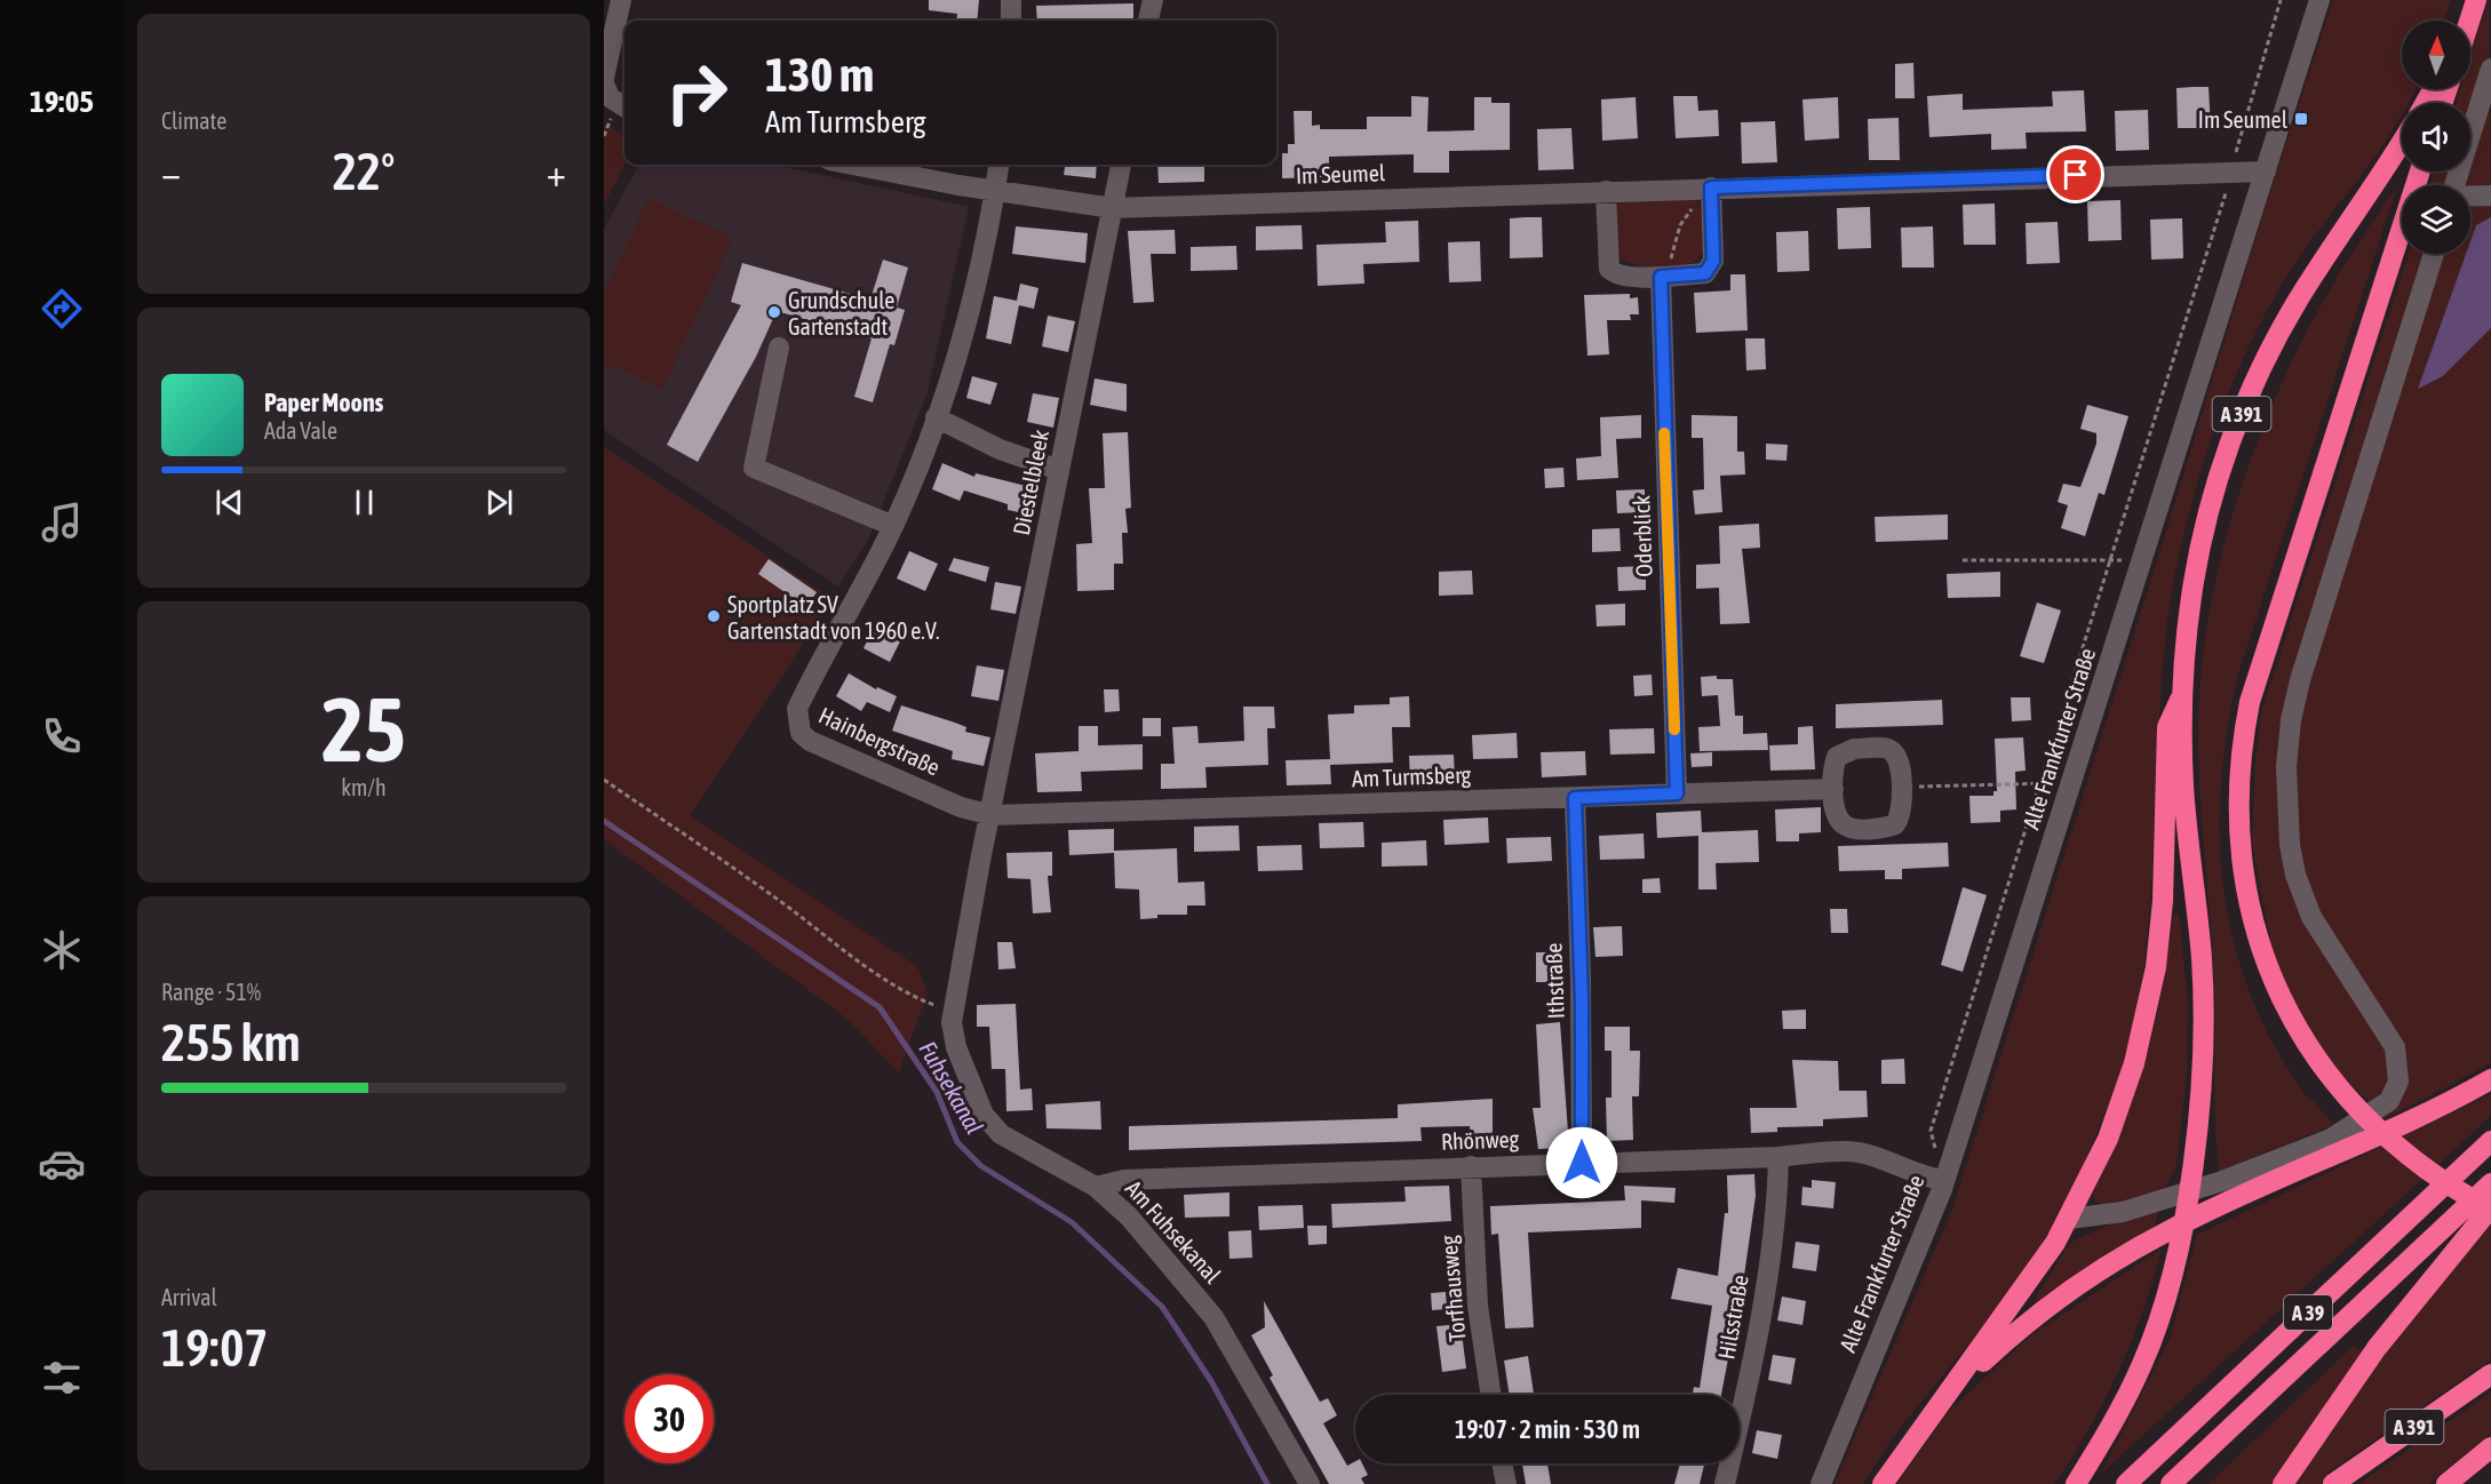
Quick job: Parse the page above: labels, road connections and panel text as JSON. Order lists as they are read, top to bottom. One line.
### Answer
{"streets":{"highway":["A 391","A 39"],"street":["Im Seumel","Diestelbleek","Oderblick","Alte Frankfurter Straße","Hainbergstraße","Am Turmsberg","Ithstraße","Rhönweg","Am Fuhsekanal","Torfhausweg","Hilsstraße"]},"crossings":[["Im Seumel","Diestelbleek"],["Im Seumel","Alte Frankfurter Straße"],["Im Seumel","Hainbergstraße"],["Diestelbleek","Hainbergstraße"],["Diestelbleek","Am Turmsberg"],["Diestelbleek","Am Fuhsekanal"],["Oderblick","Am Turmsberg"],["Alte Frankfurter Straße","Rhönweg"],["Hainbergstraße","Am Turmsberg"],["Hainbergstraße","Am Fuhsekanal"],["Am Turmsberg","Ithstraße"],["Am Turmsberg","Am Fuhsekanal"],["Ithstraße","Rhönweg"],["Rhönweg","Am Fuhsekanal"],["Rhönweg","Torfhausweg"],["Rhönweg","Hilsstraße"]],"water":["Fuhsekanal"],"places":{"transit":["Im Seumel"],"other":["Grundschule Gartenstadt","Sportplatz SV Gartenstadt von 1960 e.V."]},"north":"top","page":{"tabs":"19:05","tile":["Climate",["25","km/h"],["Range · 51%","255 km"],["Arrival","19:07"]],"turn":["130 m","Am Turmsberg"],"heat":["−","22°","+"],"song":["Paper Moons","Ada Vale"],"limit":"30","trip":"19:07 · 2 min · 530 m"}}
